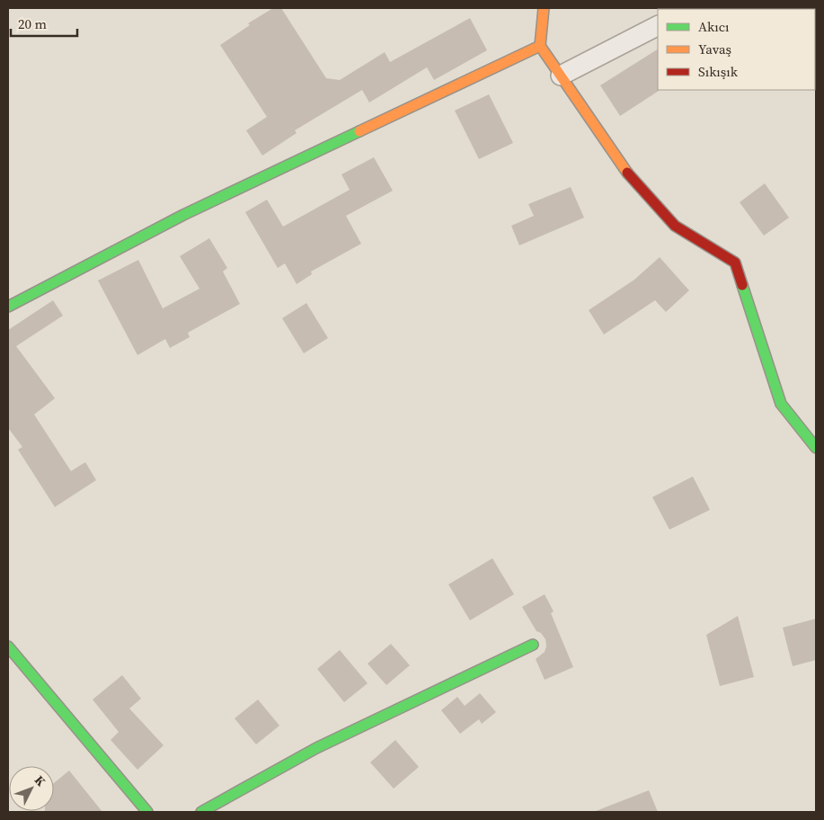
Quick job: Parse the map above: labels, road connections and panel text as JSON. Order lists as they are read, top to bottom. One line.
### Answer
{"legend":["Akıcı","Yavaş","Sıkışık"],"scale_bar":"20 m","north":"top right"}
